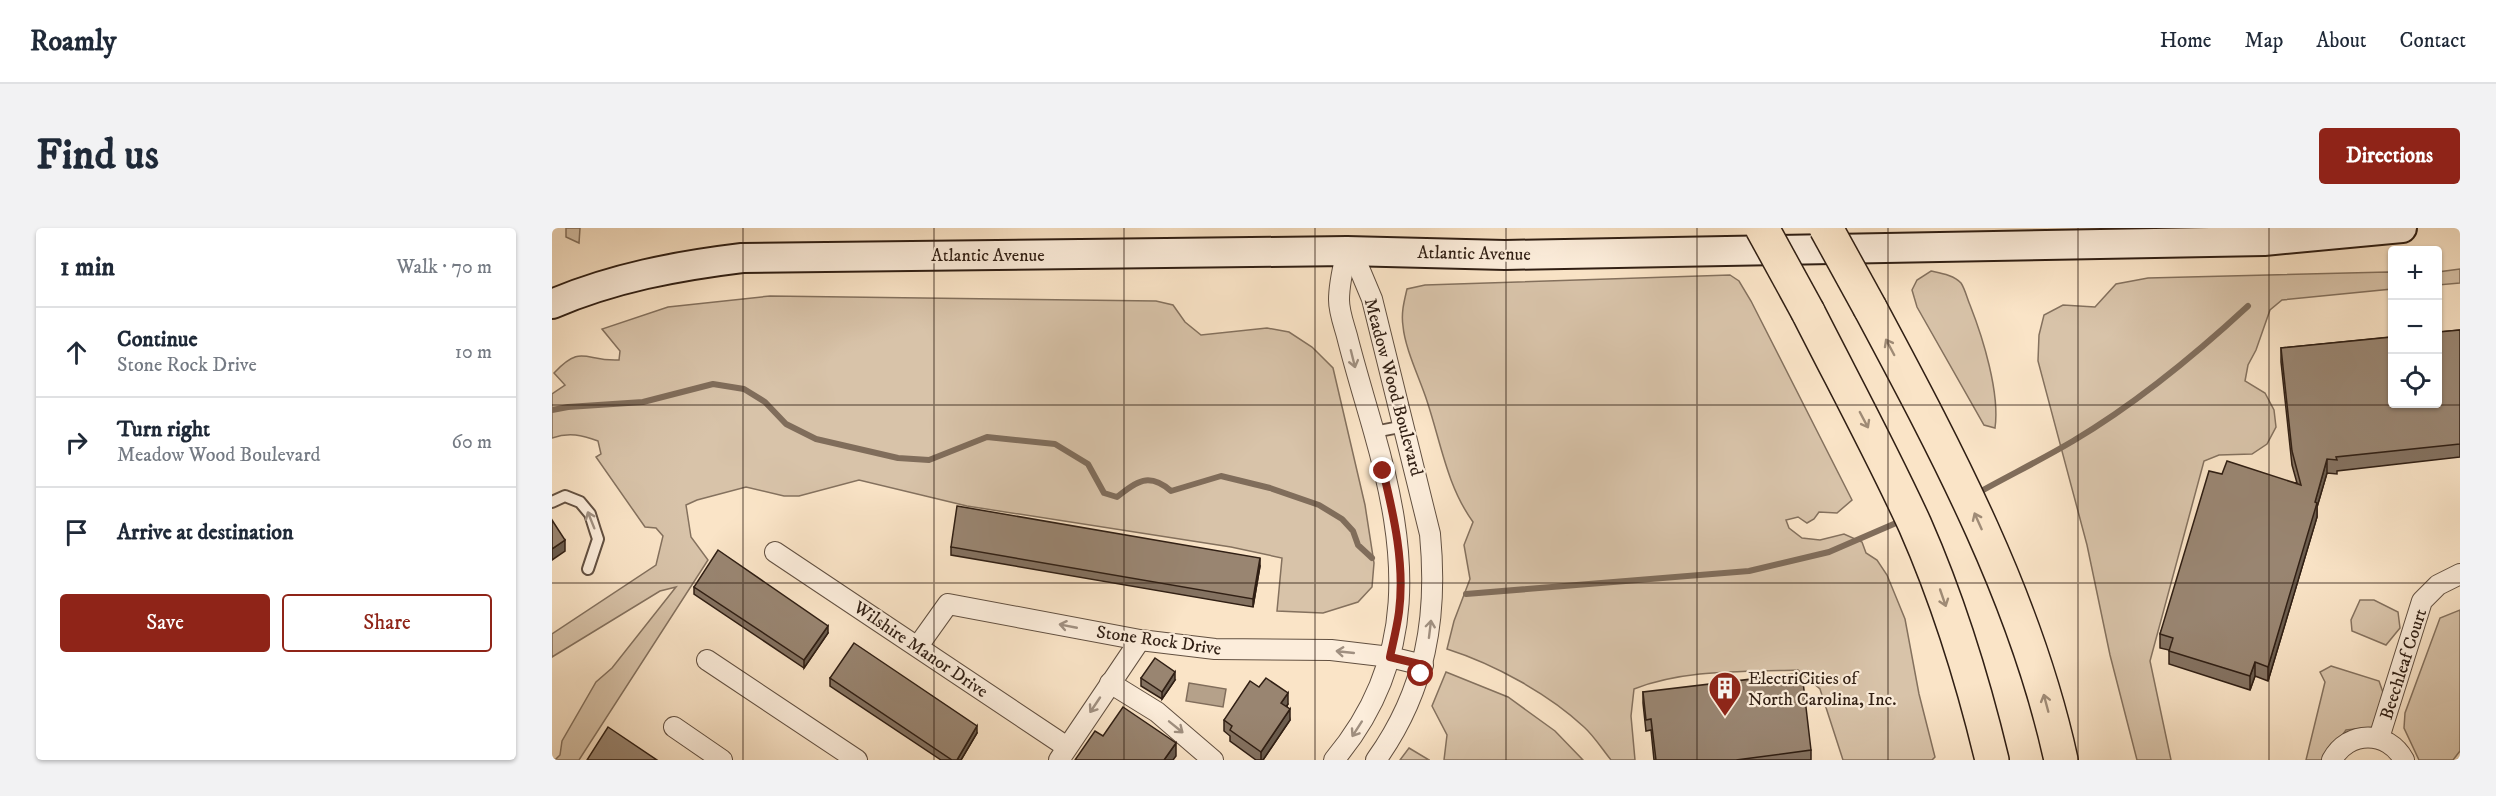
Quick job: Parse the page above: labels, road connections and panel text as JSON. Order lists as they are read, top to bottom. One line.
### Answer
{"streets":{"main road":["Atlantic Avenue"],"street":["Meadow Wood Boulevard","Stone Rock Drive","Wilshire Manor Drive","Beechleaf Court"]},"crossings":[["Atlantic Avenue","Meadow Wood Boulevard"],["Meadow Wood Boulevard","Stone Rock Drive"],["Stone Rock Drive","Wilshire Manor Drive"]],"one_way":["Stone Rock Drive"],"places":{"building":["ElectriCities of North Carolina, Inc."]},"page":{"header":"Roamly","nav":["Home","Map","About","Contact"],"buttons":["Directions",["Save","Share"]],"title":"Find us","heading":["1 min","Walk · 70 m"],"map_buttons":["+","−"],"list":[["Continue","Stone Rock Drive","10 m"],["Turn right","Meadow Wood Boulevard","60 m"],"Arrive at destination"]}}
